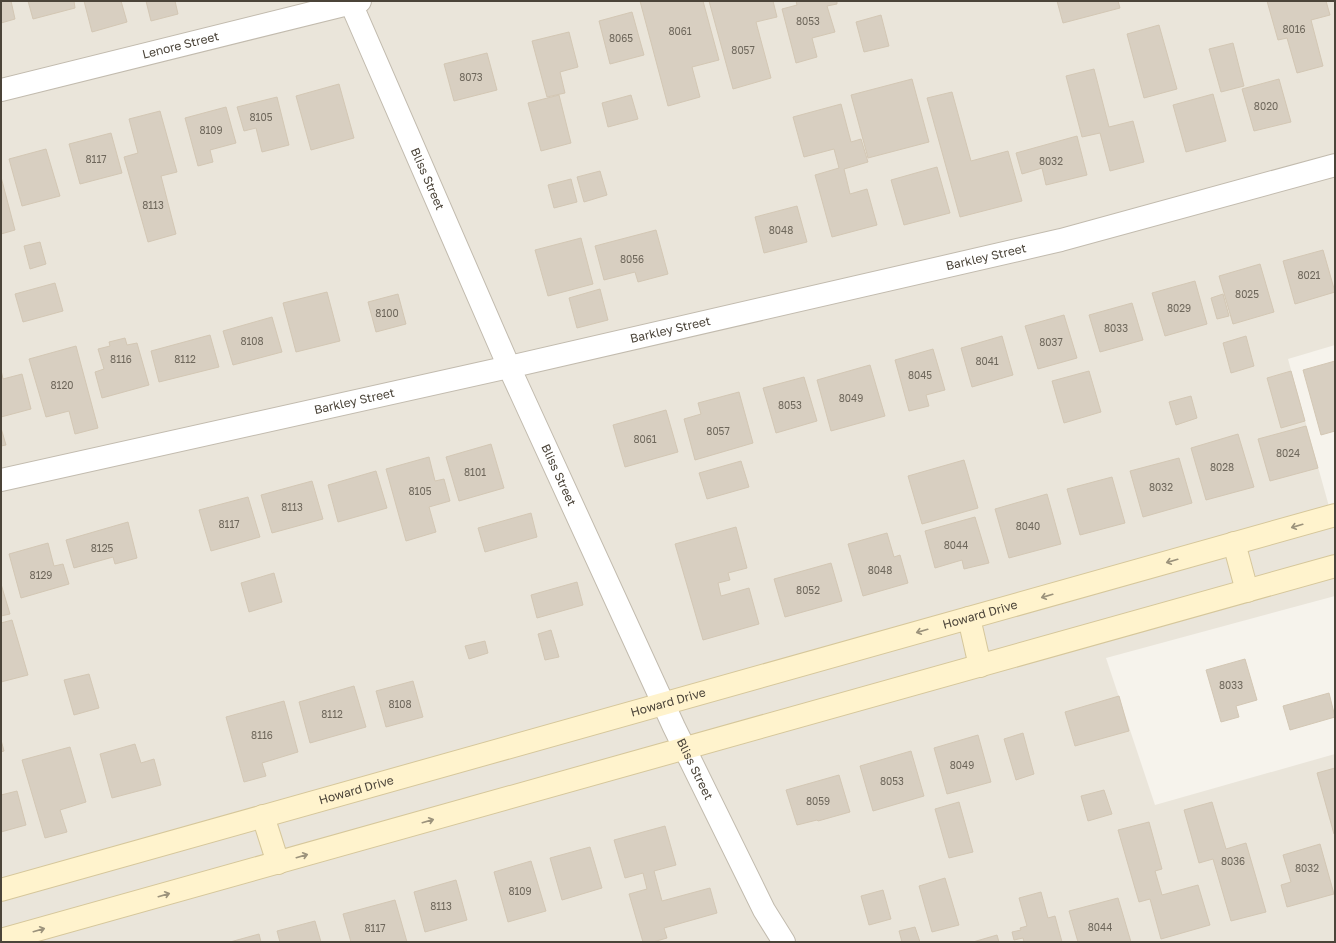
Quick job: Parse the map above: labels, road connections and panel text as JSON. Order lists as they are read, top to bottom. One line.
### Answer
{"streets":{"main road":["Howard Drive"],"street":["Lenore Street","Bliss Street","Barkley Street"]},"crossings":[["Lenore Street","Bliss Street"],["Bliss Street","Barkley Street"],["Bliss Street","Howard Drive"]],"house_numbers":["8053","8016","8061","8065","8057","8073","8020","8105","8109","8117","8032","8113","8048","8056","8021","8025","8029","8100","8033","8108","8037","8116","8112","8041","8045","8120","8049","8053","8057","8061","8024","8028","8101","8032","8105","8113","8117","8040","8044","8125","8048","8129","8052","8033","8108","8112","8116","8049","8053","8059","8036","8032","8109","8113","8044","8117"]}
